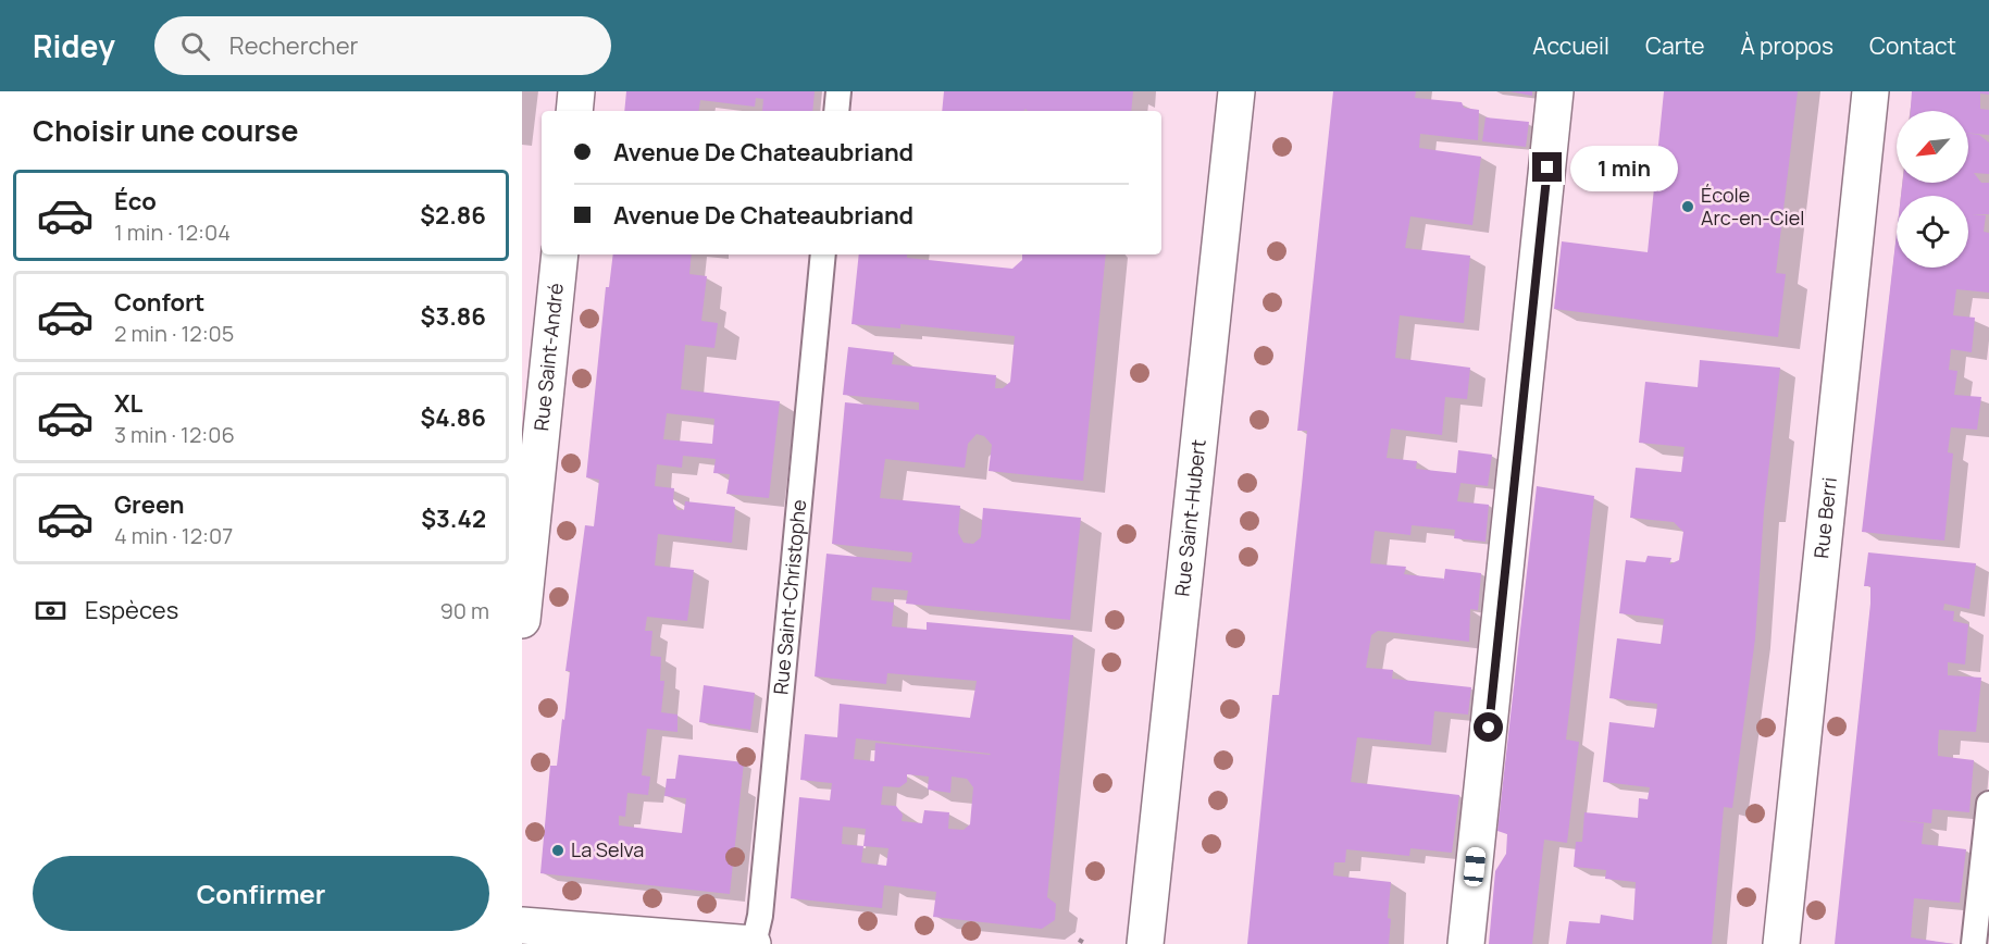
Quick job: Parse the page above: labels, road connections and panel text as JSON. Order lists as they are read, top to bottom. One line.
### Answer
{"streets":{"street":["Rue Saint-André","Rue Saint-Hubert","Rue Berri"],"lane":["Rue Saint-Christophe"]},"places":["École Arc-en-Ciel","La Selva"],"north":"bottom left","page":{"header":"Ridey","search":"Rechercher","nav":["Accueil","Carte","À propos","Contact"],"heading":"Choisir une course","banner":["Avenue De Chateaubriand","Avenue De Chateaubriand"],"bubble":"1 min","list":[{"name":"Éco","note":"1 min · 12:04","value":"$2.86"},{"name":"Confort","note":"2 min · 12:05","value":"$3.86"},{"name":"XL","note":"3 min · 12:06","value":"$4.86"},{"name":"Green","note":"4 min · 12:07","value":"$3.42"}],"pay":["Espèces","90 m"],"buttons":"Confirmer"}}
